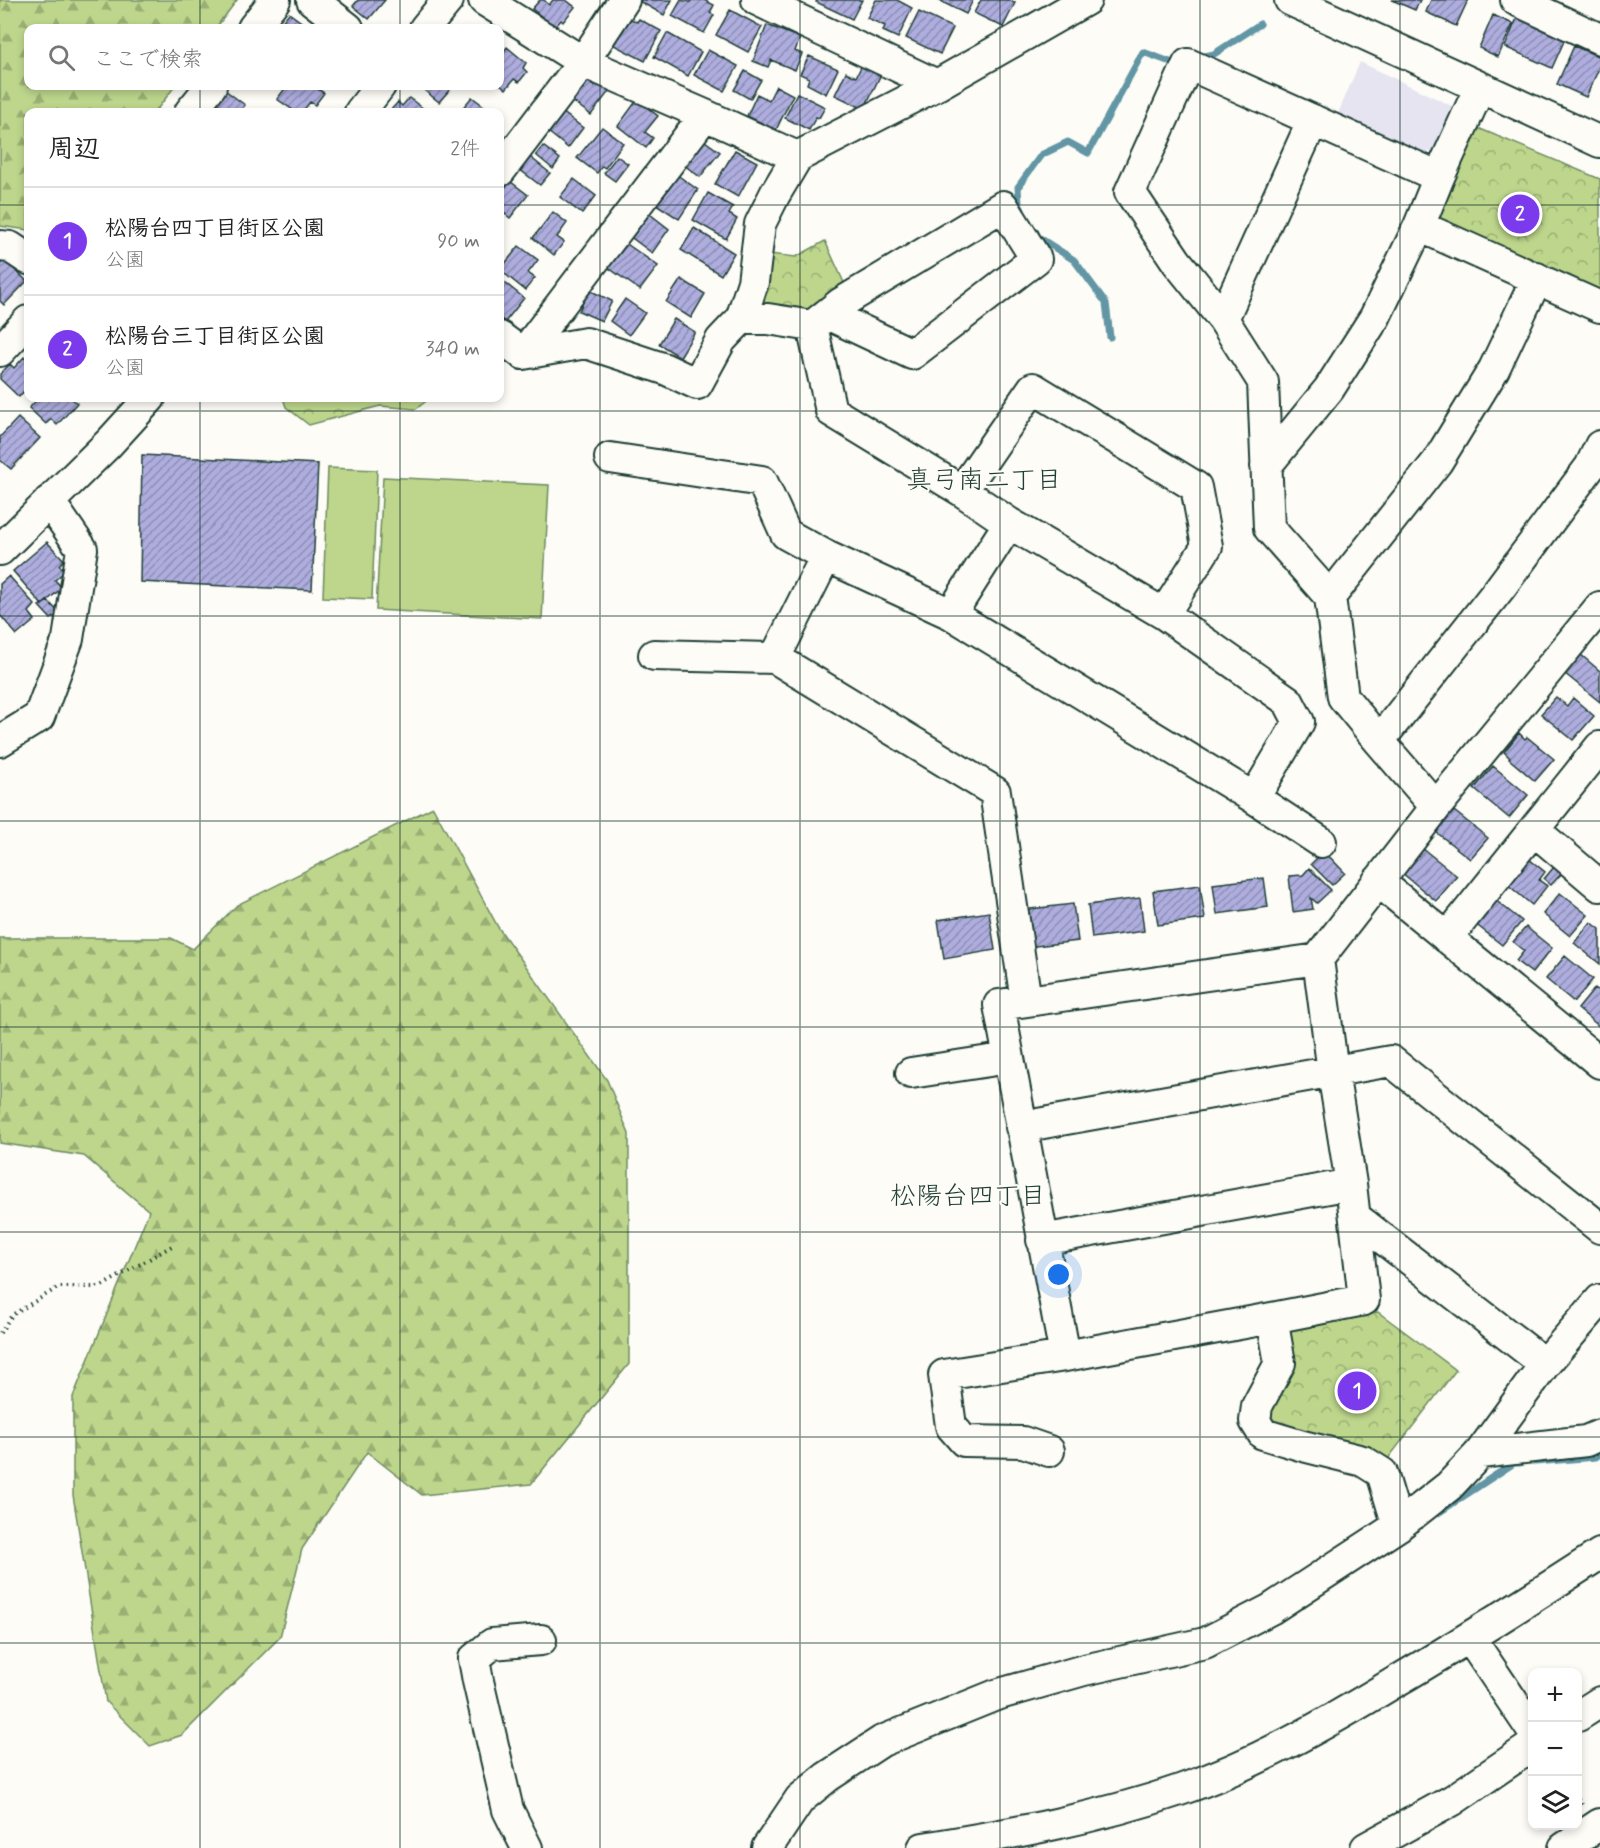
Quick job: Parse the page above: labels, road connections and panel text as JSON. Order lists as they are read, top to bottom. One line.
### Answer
{"districts":["真弓南二丁目","松陽台四丁目"],"page":{"search":"ここで検索","heading":["周辺","2件"],"list":[{"mark":"1","name":"松陽台四丁目街区公園","note":"公園","value":"90 m"},{"mark":"2","name":"松陽台三丁目街区公園","note":"公園","value":"340 m"}],"pins":["2","1"],"map_buttons":["+","−"]}}
